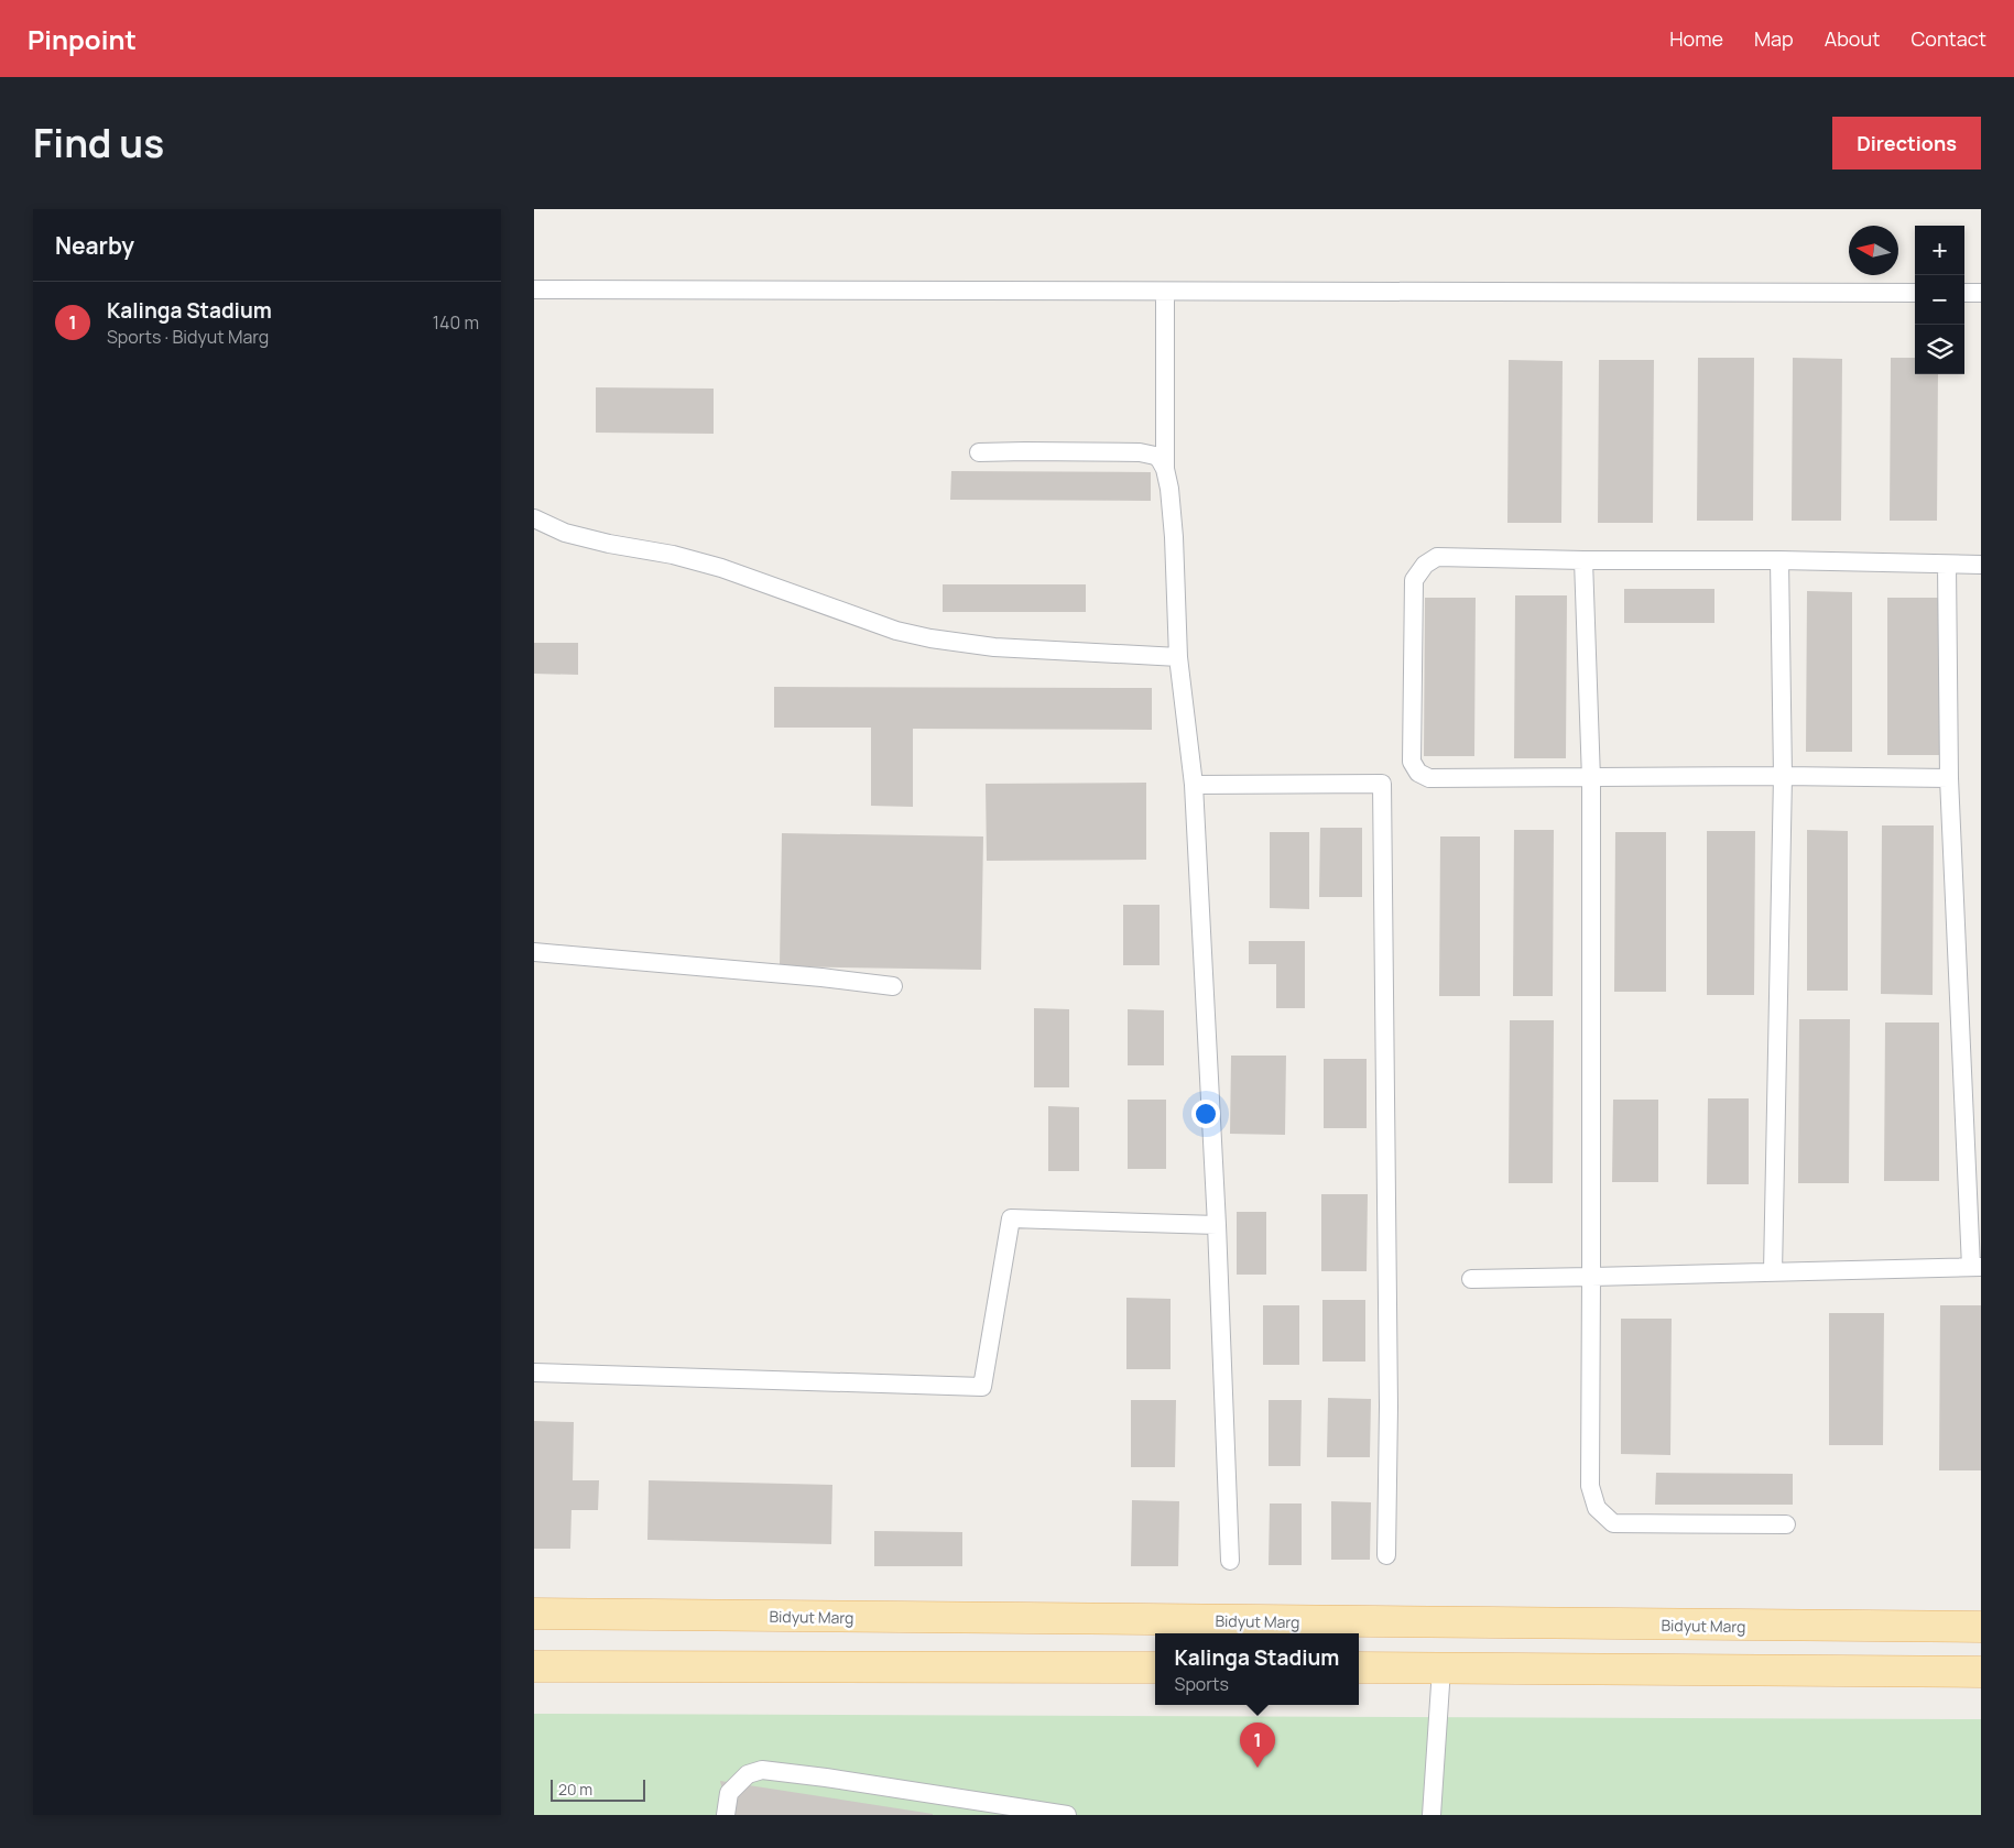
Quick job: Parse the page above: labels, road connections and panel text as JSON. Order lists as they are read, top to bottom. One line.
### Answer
{"streets":{"main road":["Bidyut Marg"]},"scale_bar":"20 m","north":"left","page":{"header":"Pinpoint","nav":["Home","Map","About","Contact"],"title":"Find us","buttons":"Directions","heading":"Nearby","map_buttons":["+","−"],"list":[{"mark":"1","name":"Kalinga Stadium","note":"Sports · Bidyut Marg","value":"140 m"}],"popup":["Kalinga Stadium","Sports"],"pins":"1","scale":"20 m"}}
